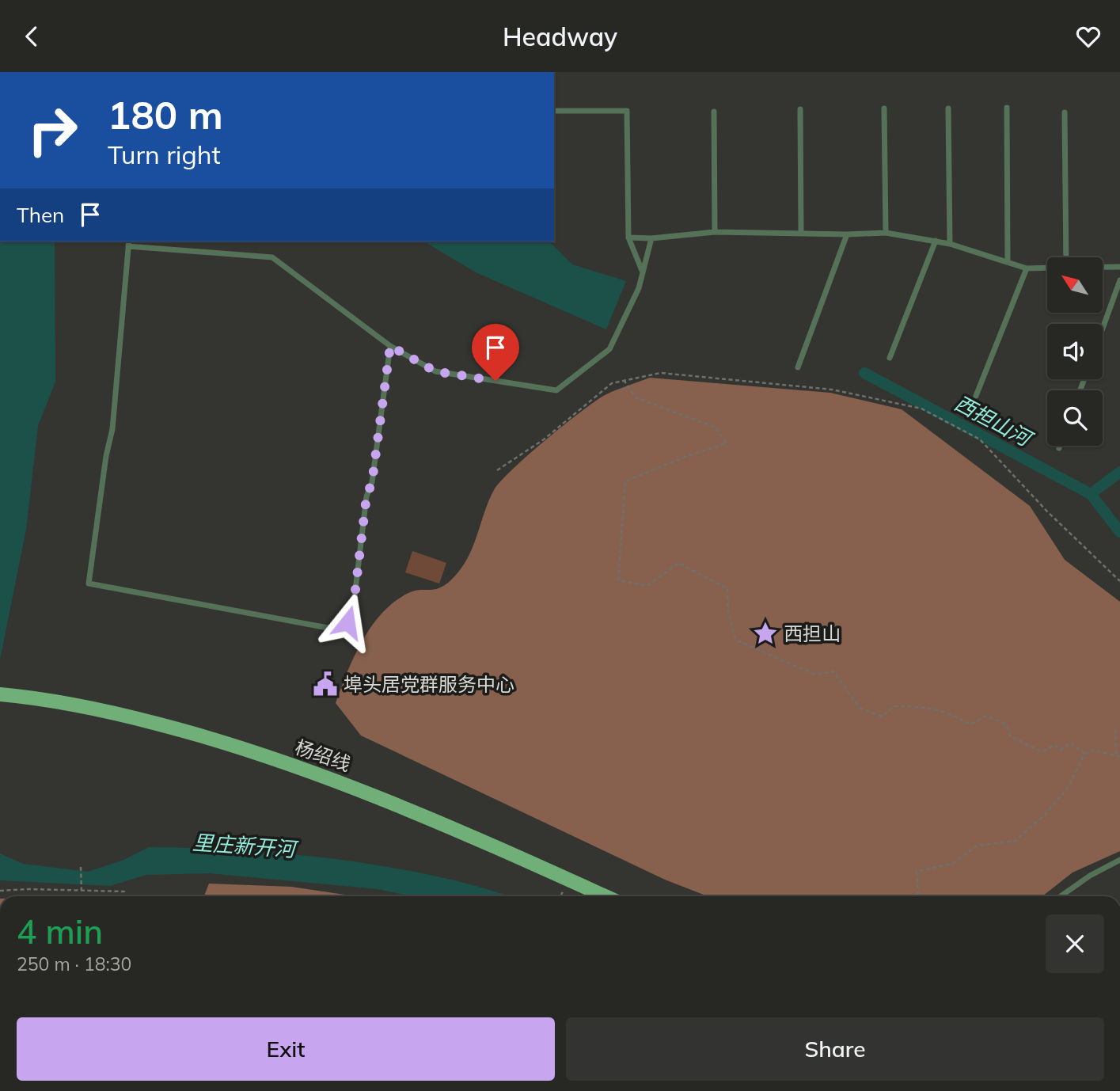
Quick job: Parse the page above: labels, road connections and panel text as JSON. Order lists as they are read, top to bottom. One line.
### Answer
{"streets":{"main road":["杨绍线"]},"water":["西担山河","里庄新开河"],"places":{"place":["西担山"],"public building":["埠头居党群服务中心"]},"north":"top left","page":{"header":"Headway","turn":["180 m","Turn right"],"then":"Then","heading":["4 min","250 m · 18:30"],"buttons":["Exit","Share"]}}
